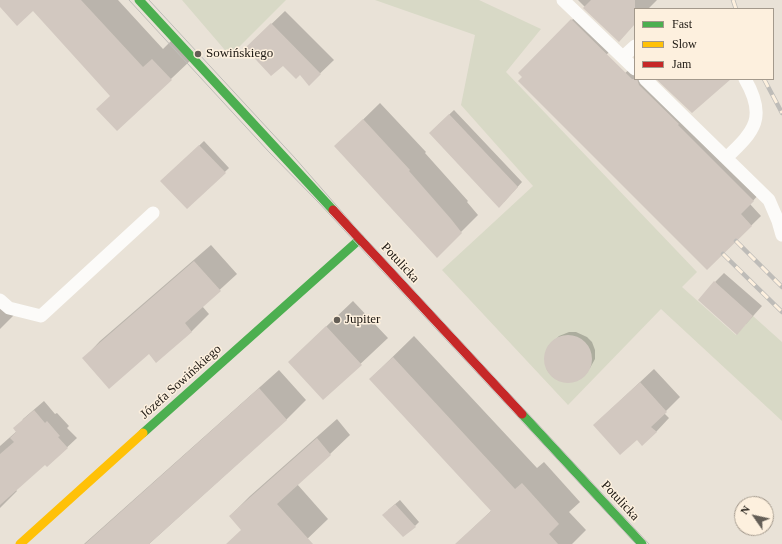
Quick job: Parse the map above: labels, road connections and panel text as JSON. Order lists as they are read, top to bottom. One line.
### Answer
{"streets":{"street":["Potulicka","Józefa Sowińskiego"]},"crossings":[["Potulicka","Józefa Sowińskiego"]],"places":["Sowińskiego","Jupiter"],"legend":["Fast","Slow","Jam"],"north":"top left"}
